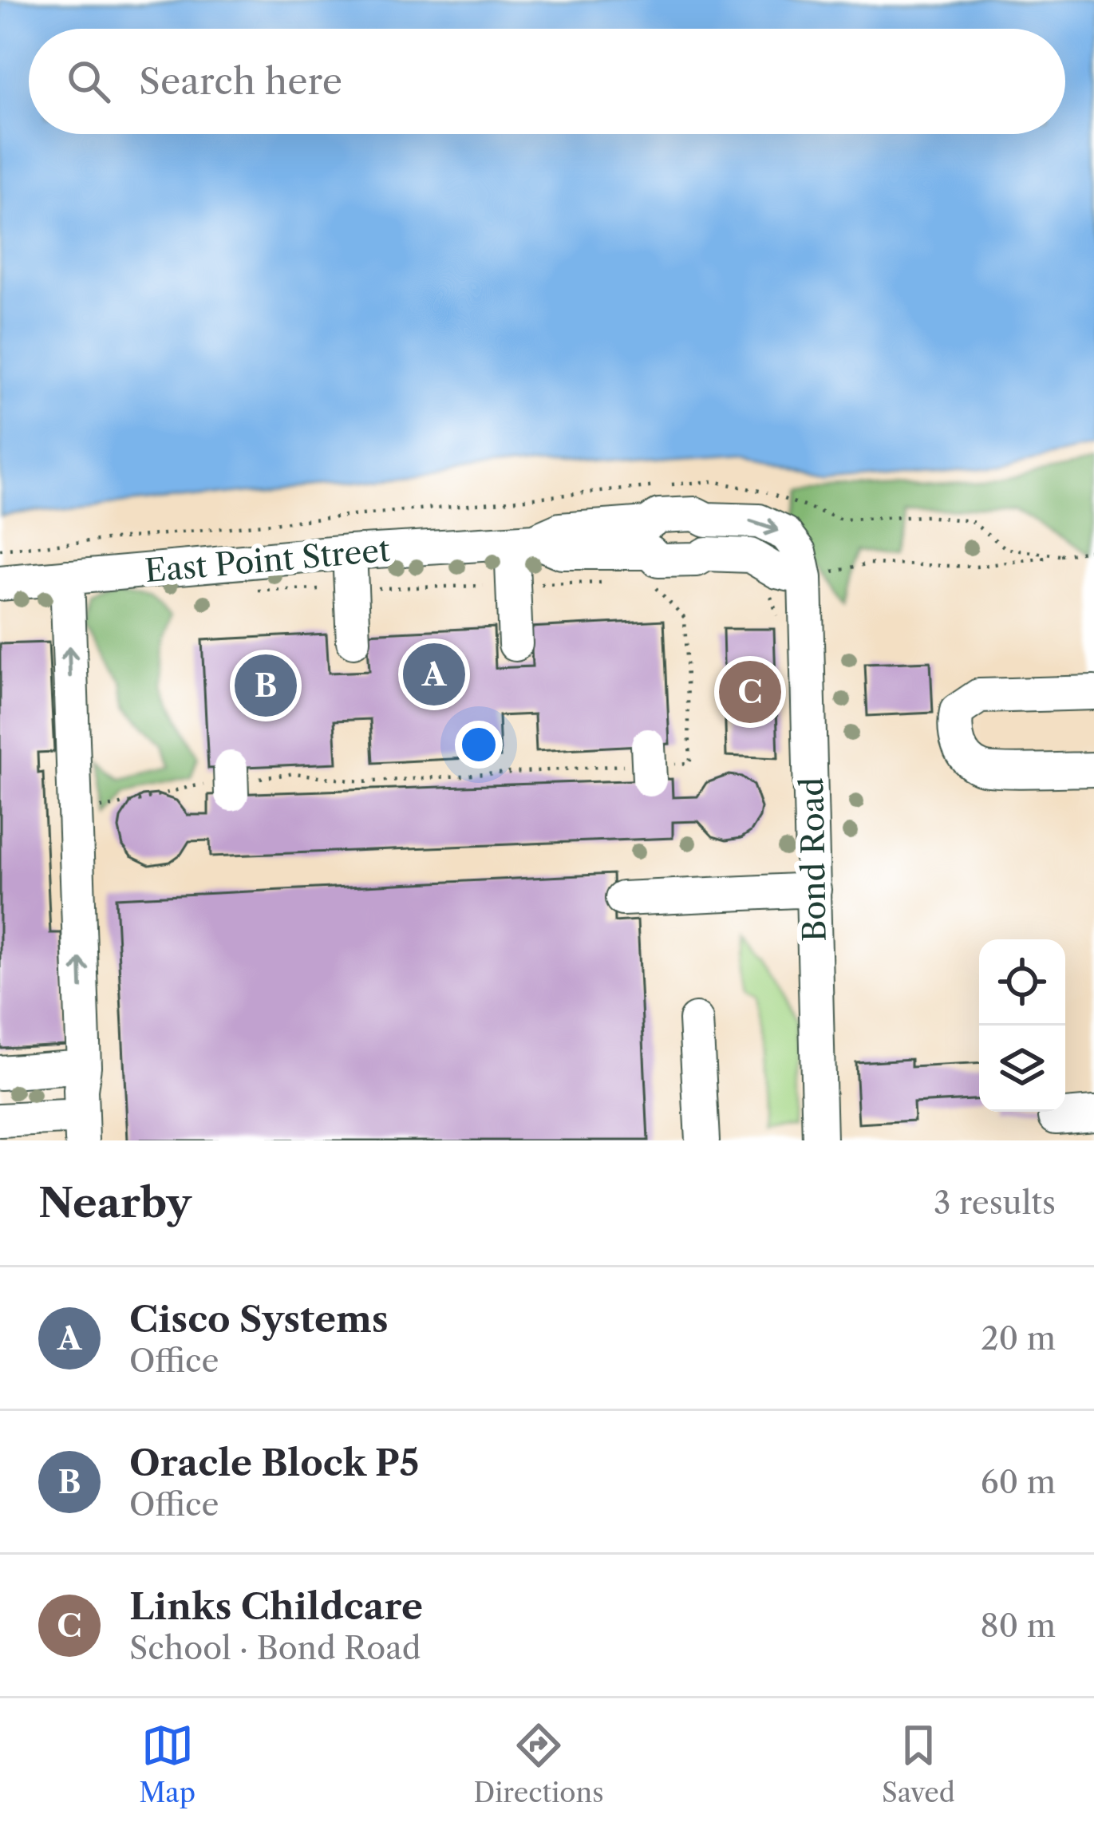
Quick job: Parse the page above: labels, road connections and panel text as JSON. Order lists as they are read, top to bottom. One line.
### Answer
{"streets":{"street":["East Point Street","Bond Road"]},"page":{"search":"Search here","pins":["A","B","C"],"heading":["Nearby","3 results"],"list":[{"mark":"A","name":"Cisco Systems","note":"Office","value":"20 m"},{"mark":"B","name":"Oracle Block P5","note":"Office","value":"60 m"},{"mark":"C","name":"Links Childcare","note":"School · Bond Road","value":"80 m"}],"nav":["Map","Directions","Saved"]}}
